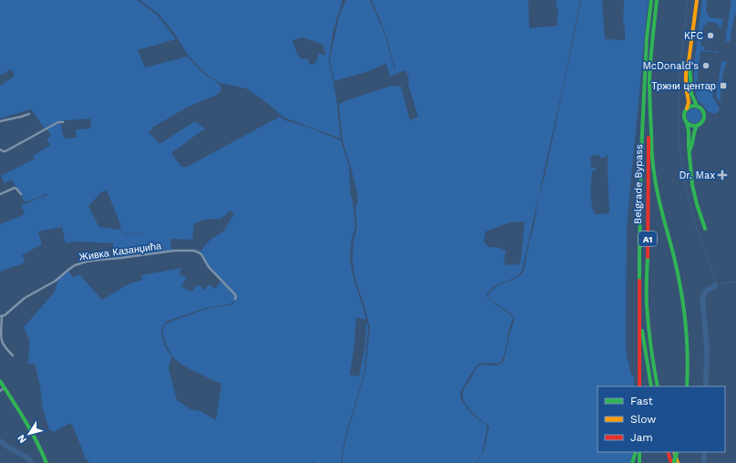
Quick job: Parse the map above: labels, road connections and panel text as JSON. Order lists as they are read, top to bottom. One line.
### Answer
{"streets":{"main road":["Belgrade Bypass","A1"],"street":["Живка Казанџића"]},"crossings":[["Belgrade Bypass","A1"]],"places":{"other":["KFC","McDonald's"],"transit":["Тржни центар"],"health":["Dr. Max"]},"legend":["Fast","Slow","Jam"],"north":"bottom left"}
